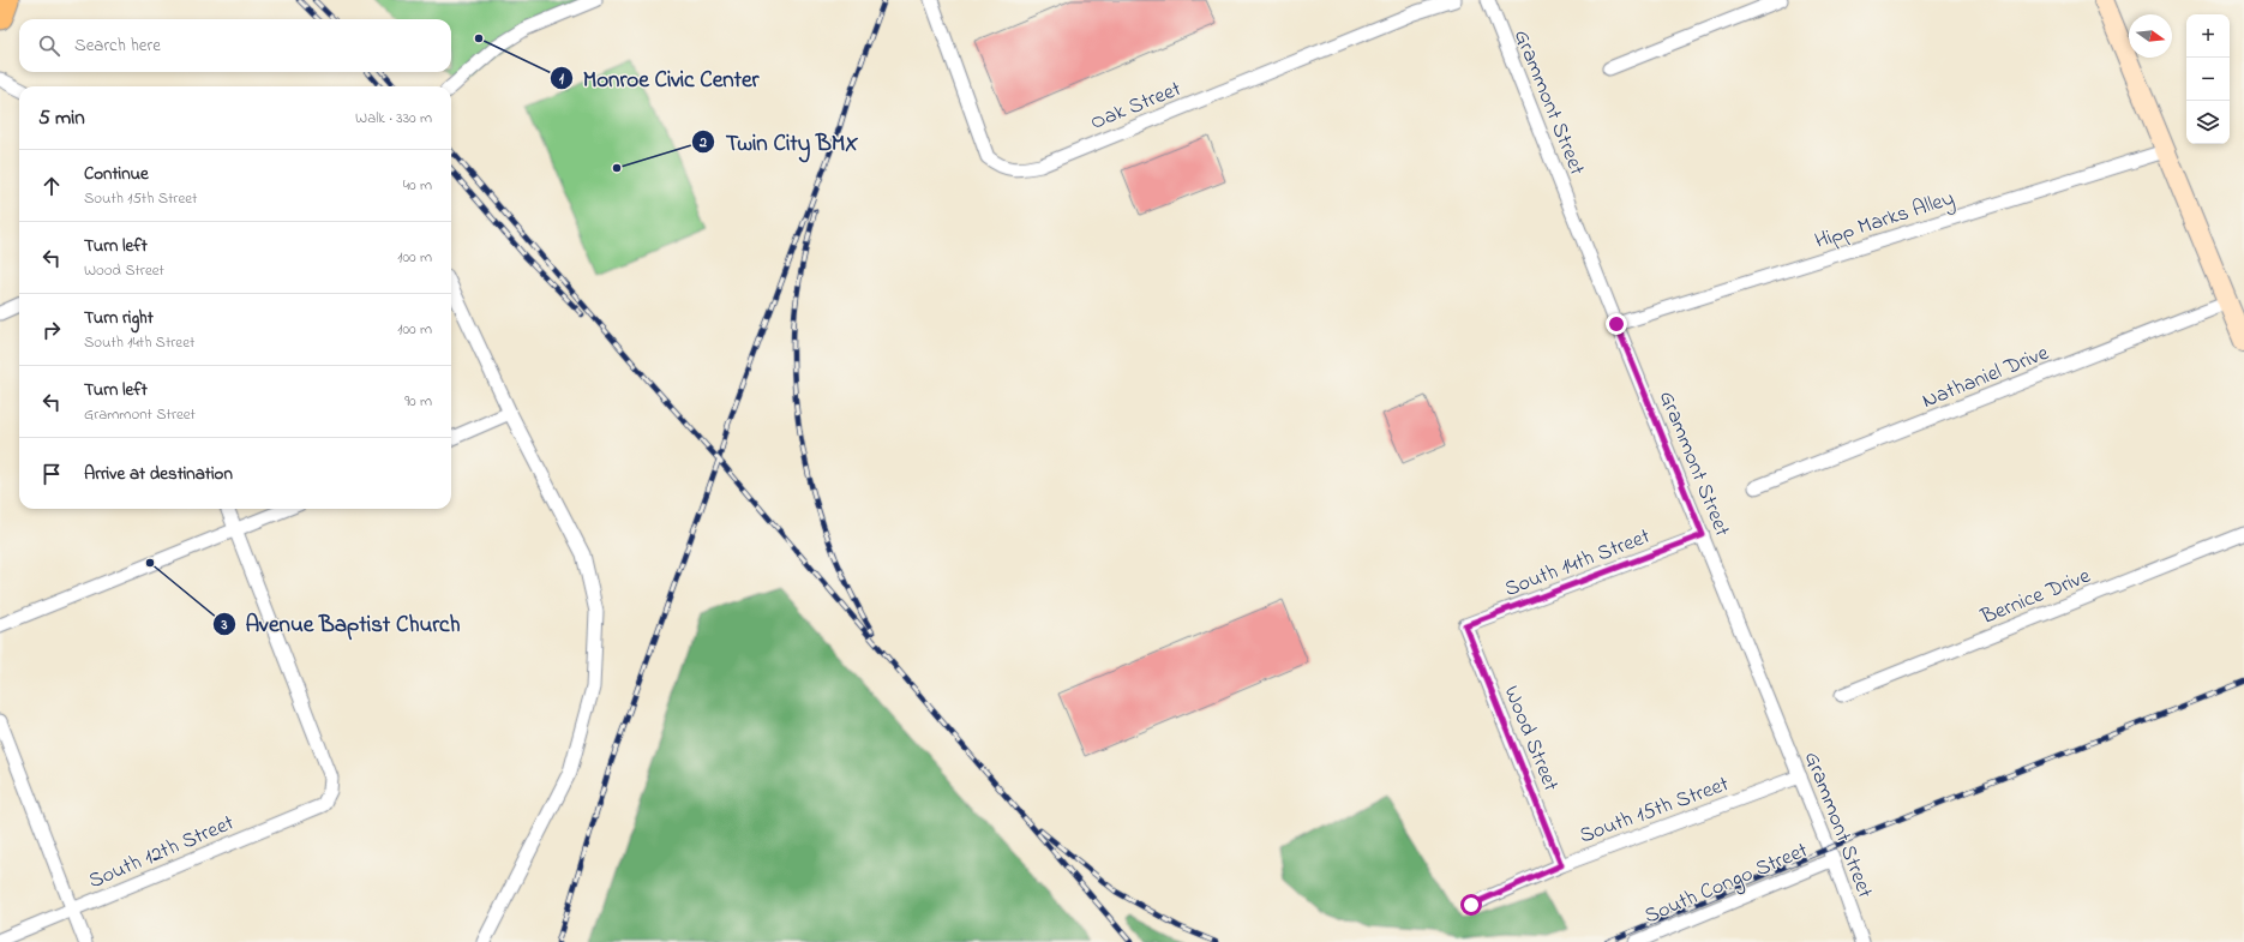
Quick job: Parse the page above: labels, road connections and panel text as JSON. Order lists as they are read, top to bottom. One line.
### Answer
{"streets":{"street":["Grammont Street","Oak Street","Hipp Marks Alley","Nathaniel Drive","South 14th Street","Bernice Drive","Wood Street","South 15th Street","South 12th Street","South Congo Street"]},"crossings":[["Grammont Street","Hipp Marks Alley"],["Grammont Street","South 14th Street"],["Grammont Street","South 15th Street"],["Grammont Street","South Congo Street"],["South 14th Street","Wood Street"],["Wood Street","South 15th Street"]],"places":["Monroe Civic Center","Twin City BMX","Avenue Baptist Church"],"north":"right","page":{"map_buttons":["+","−"],"search":"Search here","heading":["5 min","Walk · 330 m"],"list":[["Continue","South 15th Street","40 m"],["Turn left","Wood Street","100 m"],["Turn right","South 14th Street","100 m"],["Turn left","Grammont Street","90 m"],"Arrive at destination"]}}
